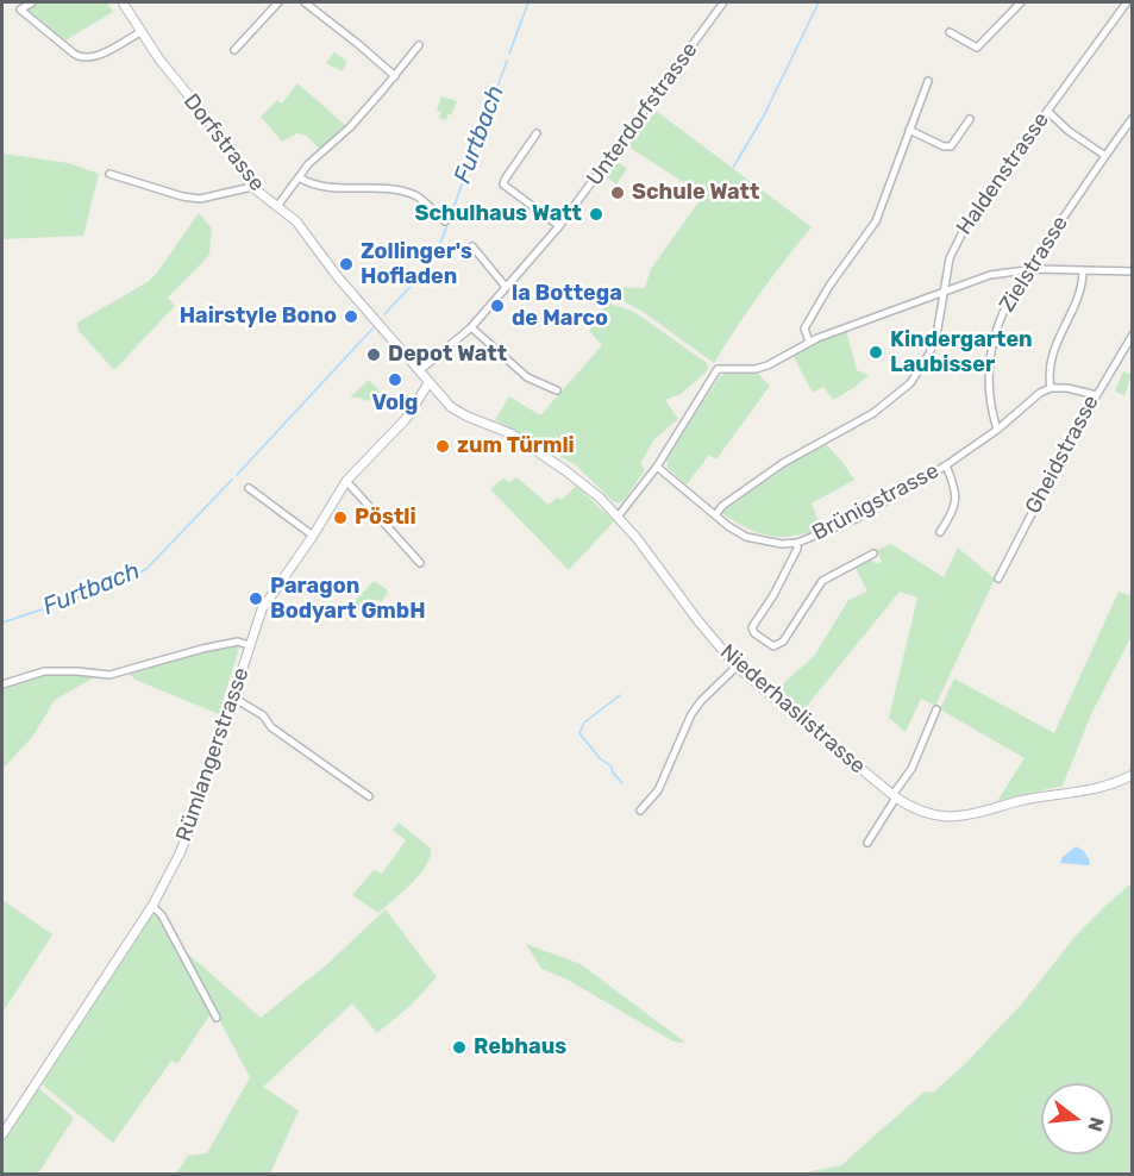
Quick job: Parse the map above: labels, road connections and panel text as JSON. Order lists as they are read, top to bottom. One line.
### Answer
{"streets":{"street":["Unterdorfstrasse","Dorfstrasse","Haldenstrasse","Zielstrasse","Gheidstrasse","Brünigstrasse","Niederhaslistrasse","Rümlangerstrasse"]},"crossings":[["Unterdorfstrasse","Dorfstrasse"],["Unterdorfstrasse","Niederhaslistrasse"],["Dorfstrasse","Niederhaslistrasse"],["Haldenstrasse","Brünigstrasse"],["Zielstrasse","Brünigstrasse"],["Niederhaslistrasse","Rümlangerstrasse"]],"water":["Furtbach"],"places":["Schule Watt","Schulhaus Watt","Zollinger's Hofladen","la Bottega de Marco","Hairstyle Bono","Kindergarten Laubisser","Depot Watt","Volg","zum Türmli","Pöstli","Paragon Bodyart GmbH","Rebhaus"],"north":"right"}
